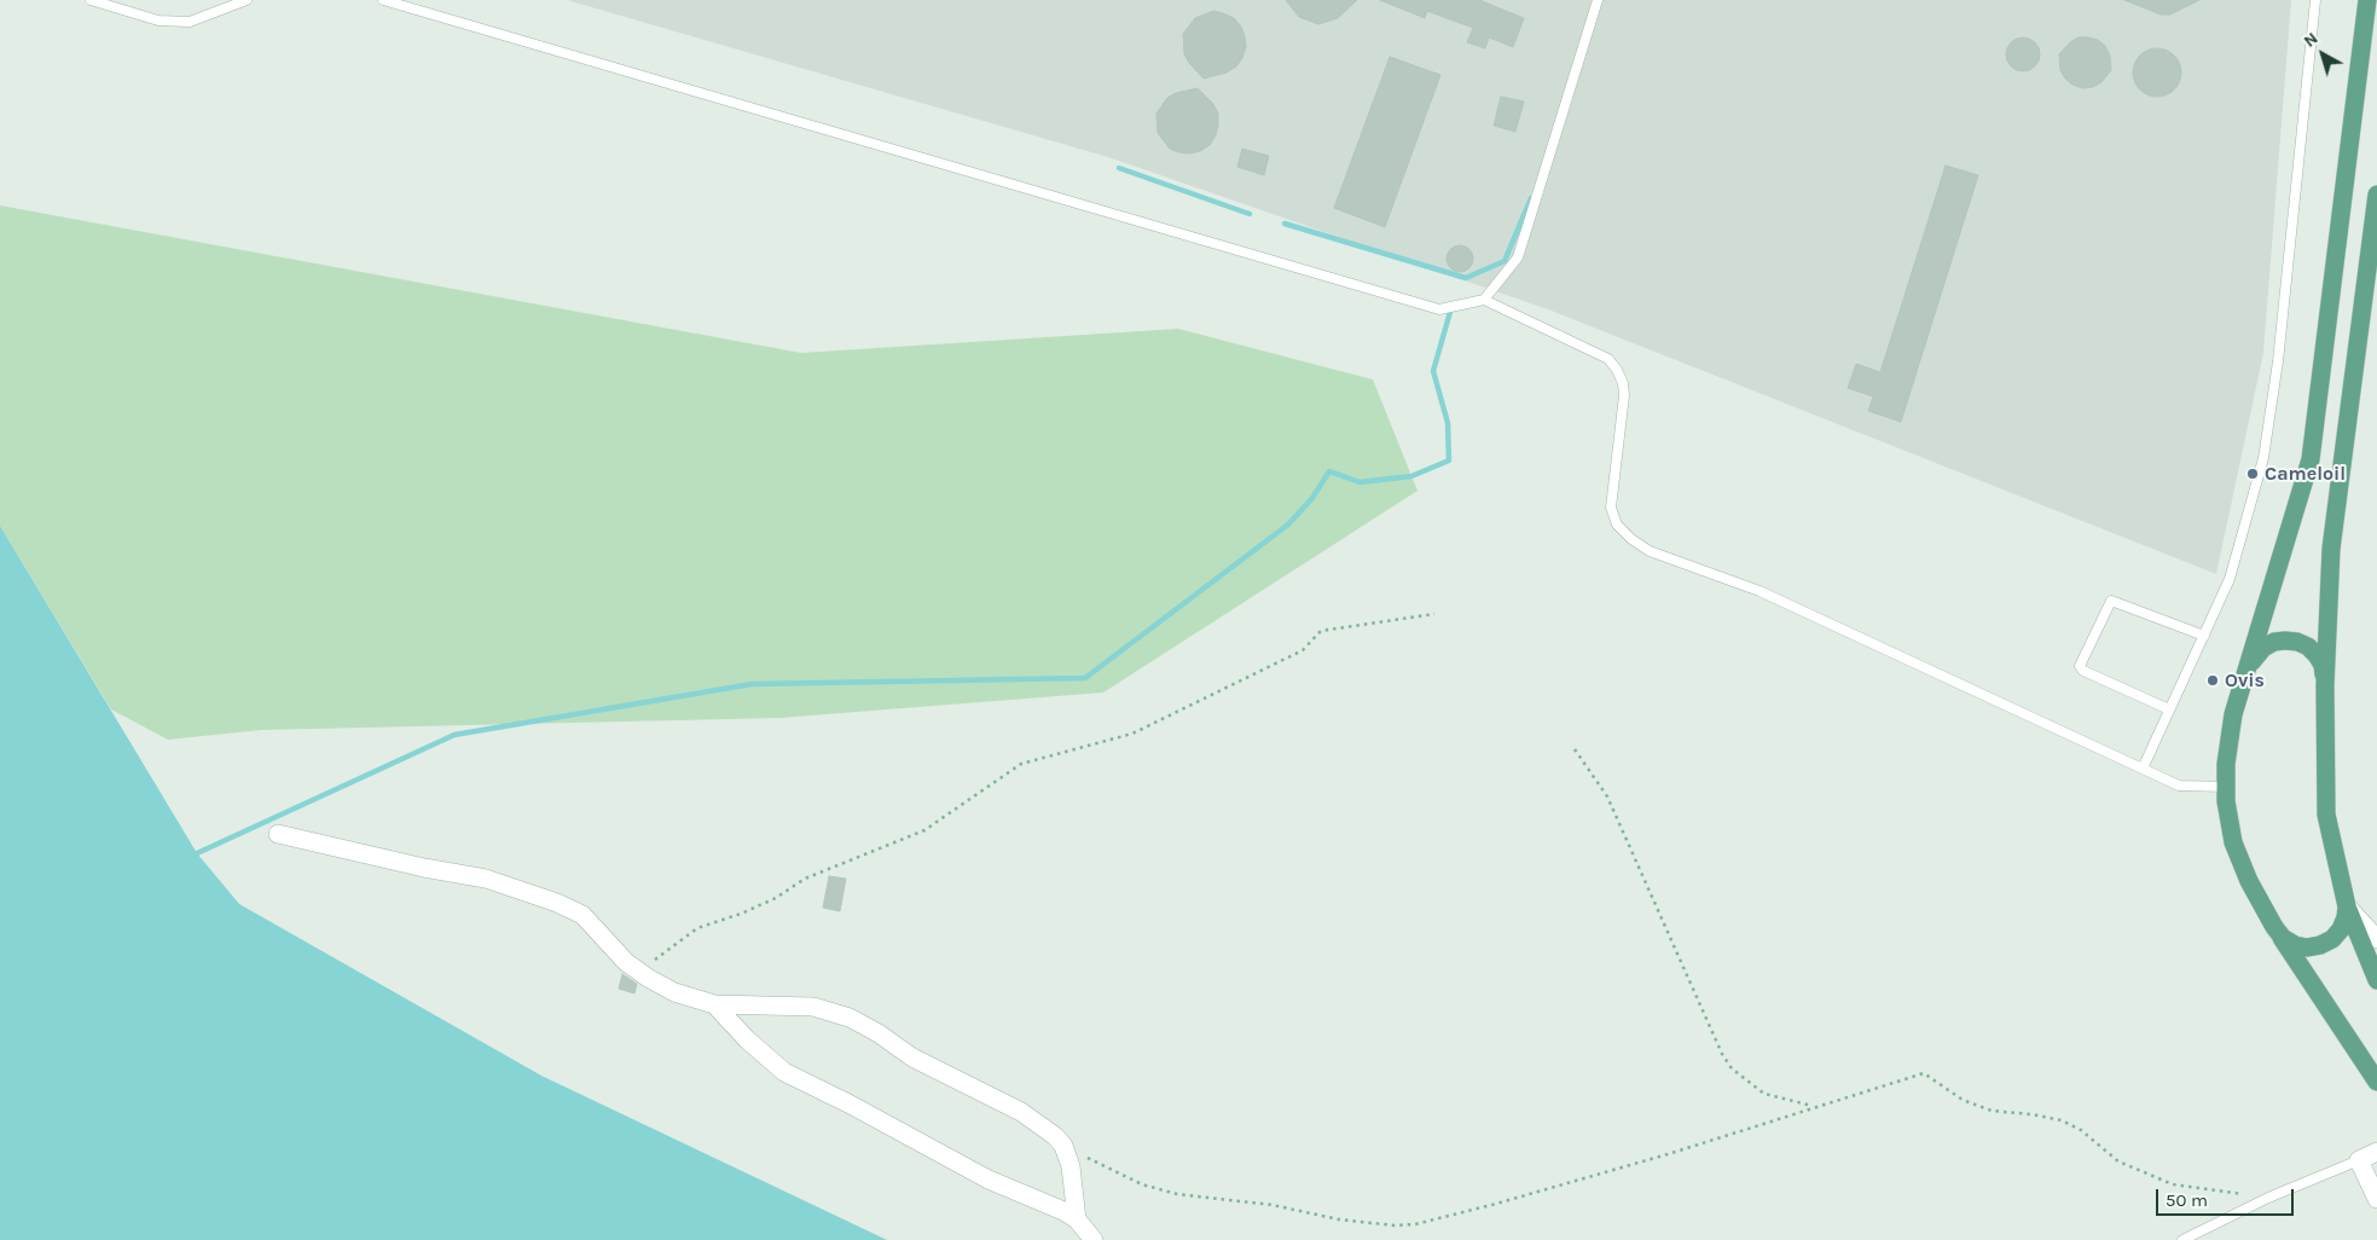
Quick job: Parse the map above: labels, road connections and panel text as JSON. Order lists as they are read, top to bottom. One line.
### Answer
{"places":["Cameloil","Ovis"],"scale_bar":"50 m","north":"top left"}
